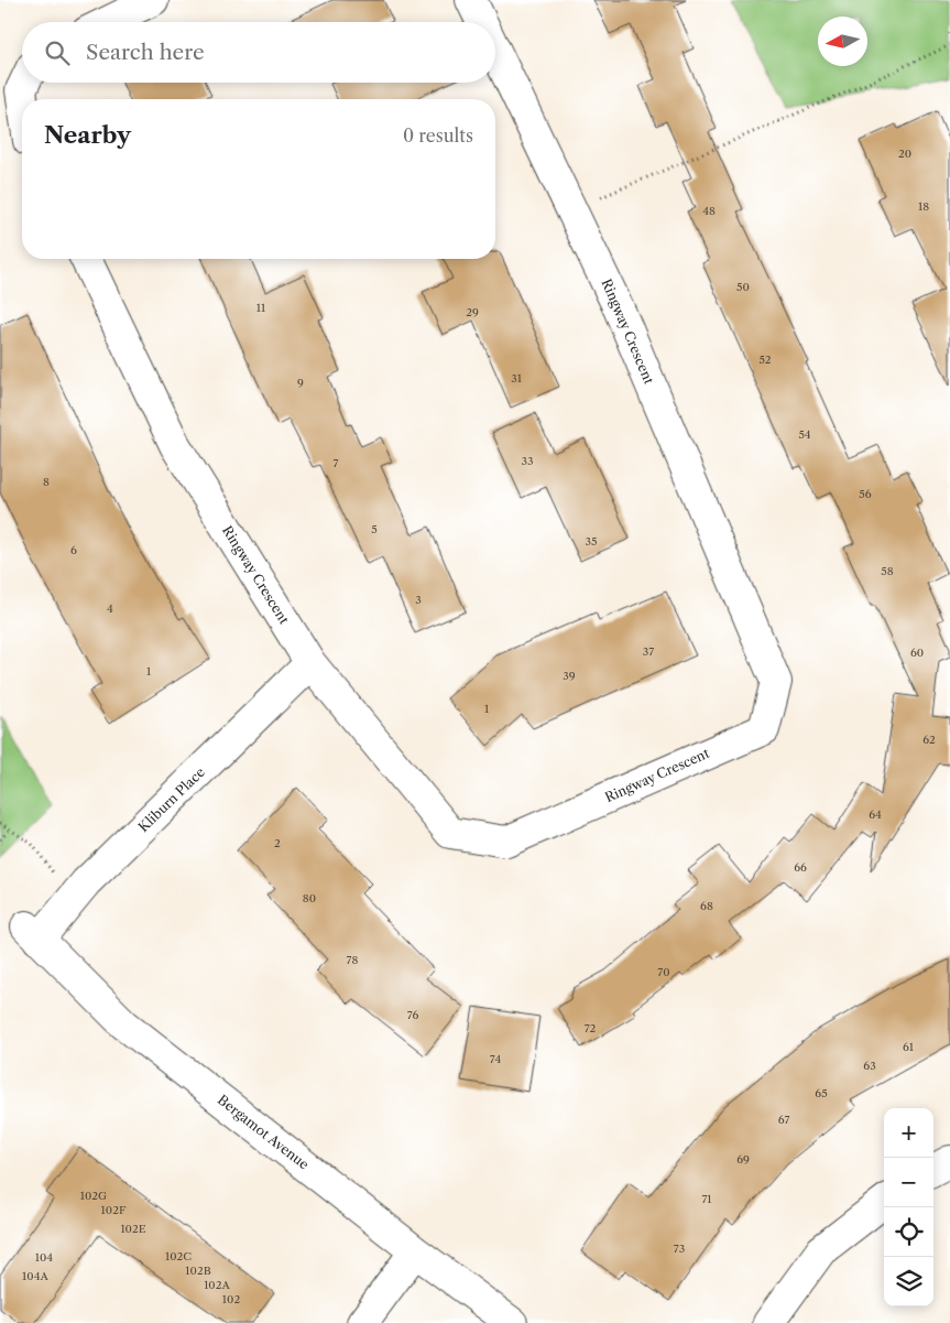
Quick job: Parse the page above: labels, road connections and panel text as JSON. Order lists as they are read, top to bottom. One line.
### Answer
{"streets":{"street":["Ringway Crescent","Kliburn Place","Bergamot Avenue"]},"crossings":[["Ringway Crescent","Kliburn Place"],["Kliburn Place","Bergamot Avenue"]],"house_numbers":["20","18","48","50","11","29","52","31","9","54","33","7","8","56","5","35","6","58","3","4","37","60","1","39","1","62","64","2","66","80","68","78","70","76","72","61","74","63","65","67","69","102G","71","102F","102E","73","102C","104","102B","104A","102A","102"],"north":"left","page":{"search":"Search here","heading":["Nearby","0 results"],"map_buttons":["+","−"]}}
